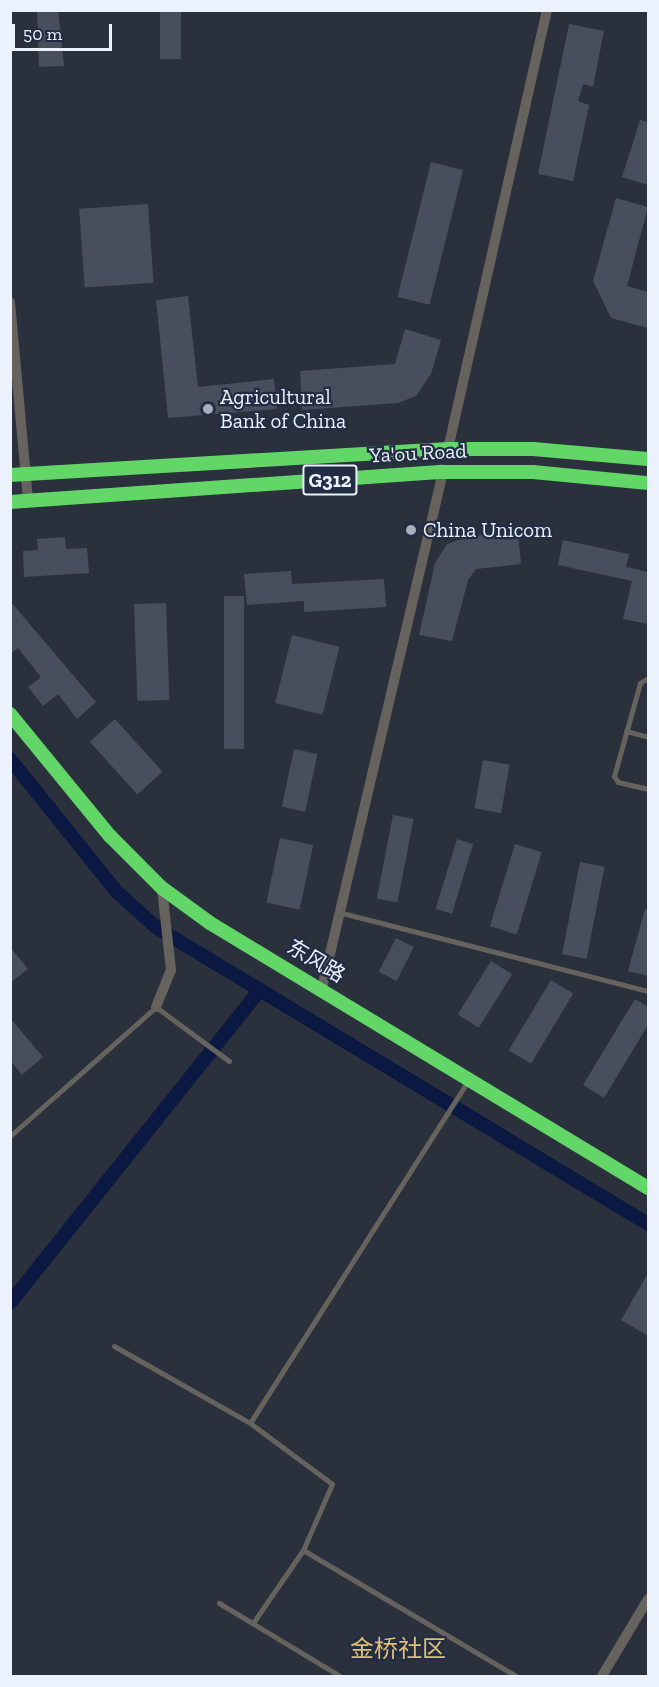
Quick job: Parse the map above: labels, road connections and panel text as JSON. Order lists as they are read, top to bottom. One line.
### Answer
{"streets":{"main road":["Ya'ou Road","G312","东风路"]},"districts":["金桥社区"],"places":["Agricultural Bank of China","China Unicom"],"scale_bar":"50 m"}
